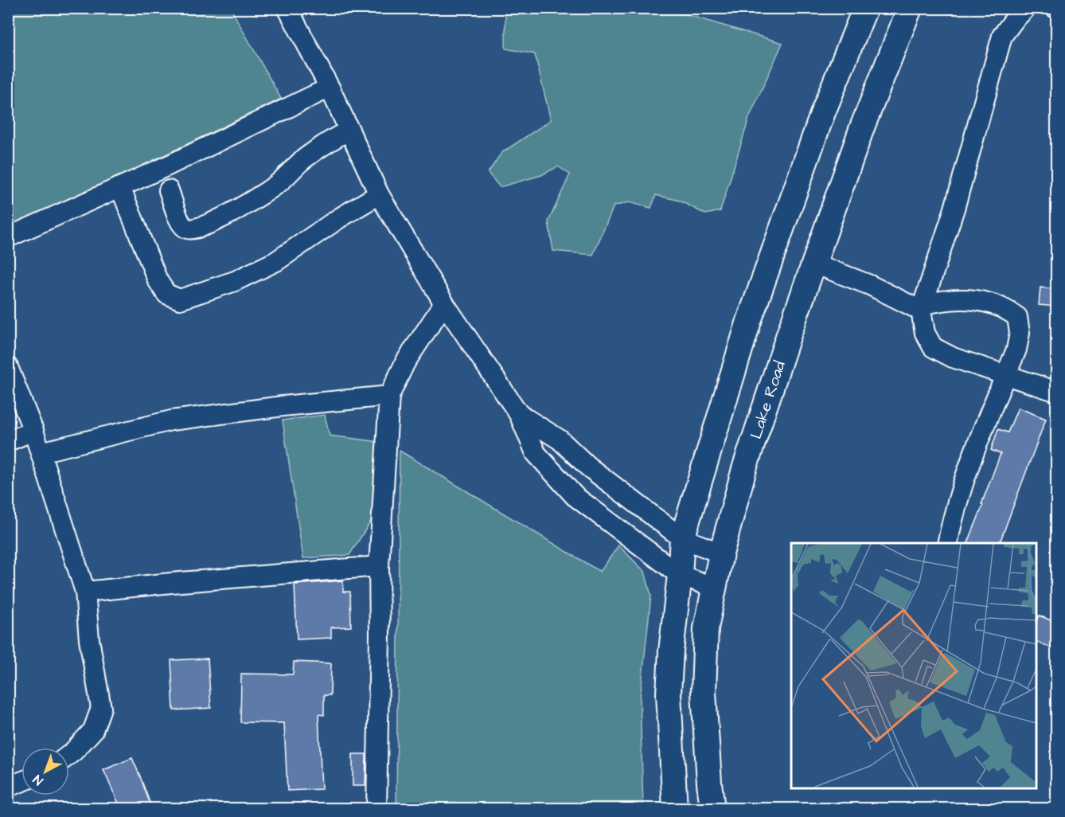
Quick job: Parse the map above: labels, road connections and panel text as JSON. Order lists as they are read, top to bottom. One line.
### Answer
{"streets":{"main road":["Lake Road"]},"north":"bottom left"}
